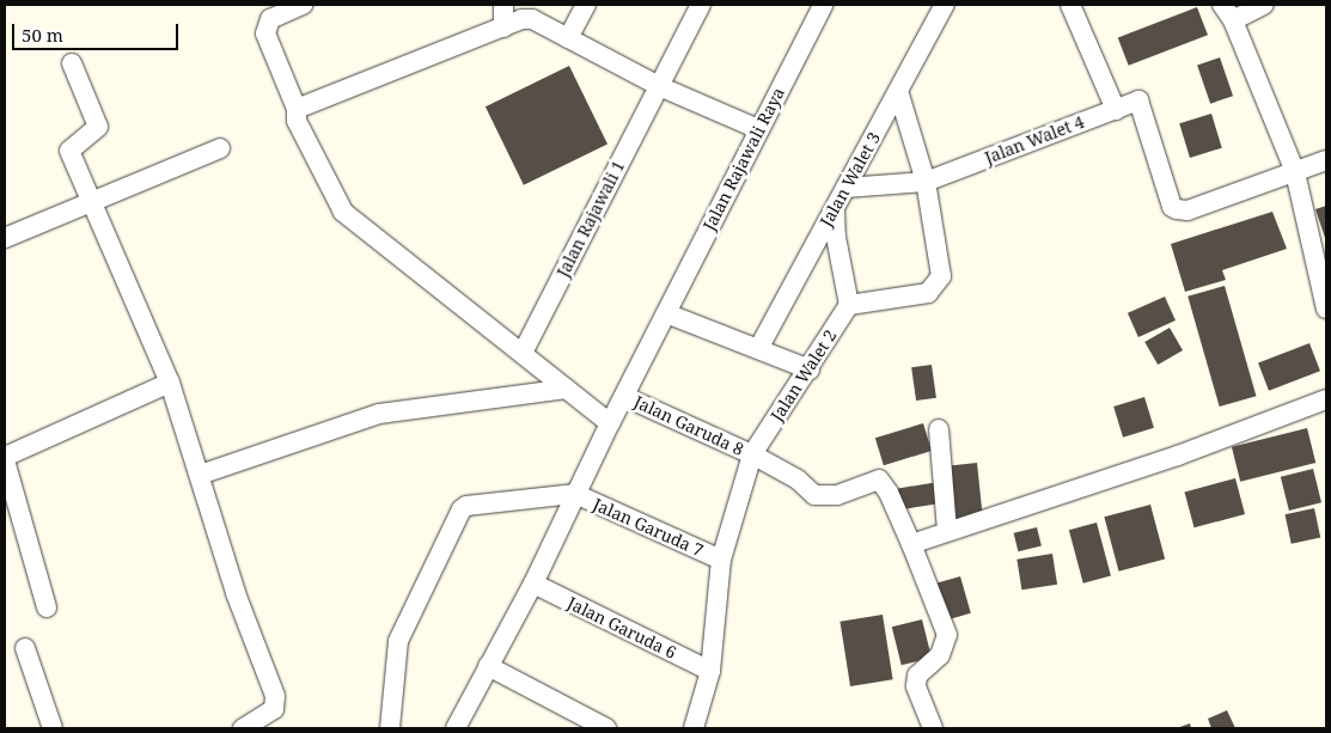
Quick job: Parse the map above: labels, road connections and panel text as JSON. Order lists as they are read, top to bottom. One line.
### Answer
{"streets":{"street":["Jalan Walet 4","Jalan Rajawali Raya","Jalan Walet 3","Jalan Rajawali 1","Jalan Walet 2","Jalan Garuda 8","Jalan Garuda 7","Jalan Garuda 6"]},"crossings":[["Jalan Walet 4","Jalan Walet 3"],["Jalan Rajawali Raya","Jalan Garuda 8"],["Jalan Rajawali Raya","Jalan Garuda 7"],["Jalan Rajawali Raya","Jalan Garuda 6"],["Jalan Walet 2","Jalan Garuda 8"],["Jalan Walet 2","Jalan Garuda 7"],["Jalan Walet 2","Jalan Garuda 6"]],"scale_bar":"50 m"}
